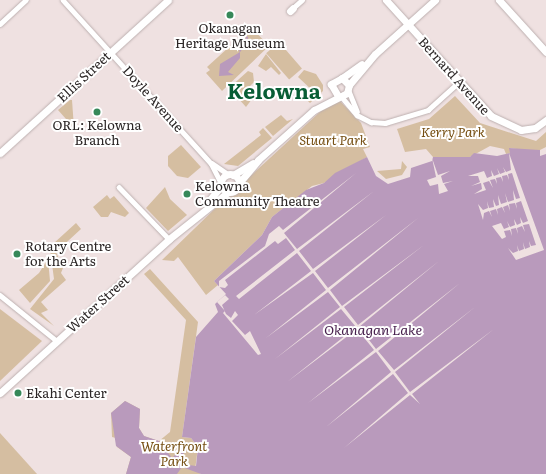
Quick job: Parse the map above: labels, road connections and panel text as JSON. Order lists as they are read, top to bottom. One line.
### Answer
{"streets":{"main road":["Bernard Avenue","Ellis Street","Water Street"],"street":["Doyle Avenue"]},"crossings":[["Ellis Street","Doyle Avenue"],["Doyle Avenue","Water Street"]],"districts":["Kelowna"],"water":["Okanagan Lake"],"parks":["Kerry Park","Stuart Park","Waterfront Park"],"places":["Okanagan Heritage Museum","ORL: Kelowna Branch","Kelowna Community Theatre","Rotary Centre for the Arts","Ekahi Center"]}
